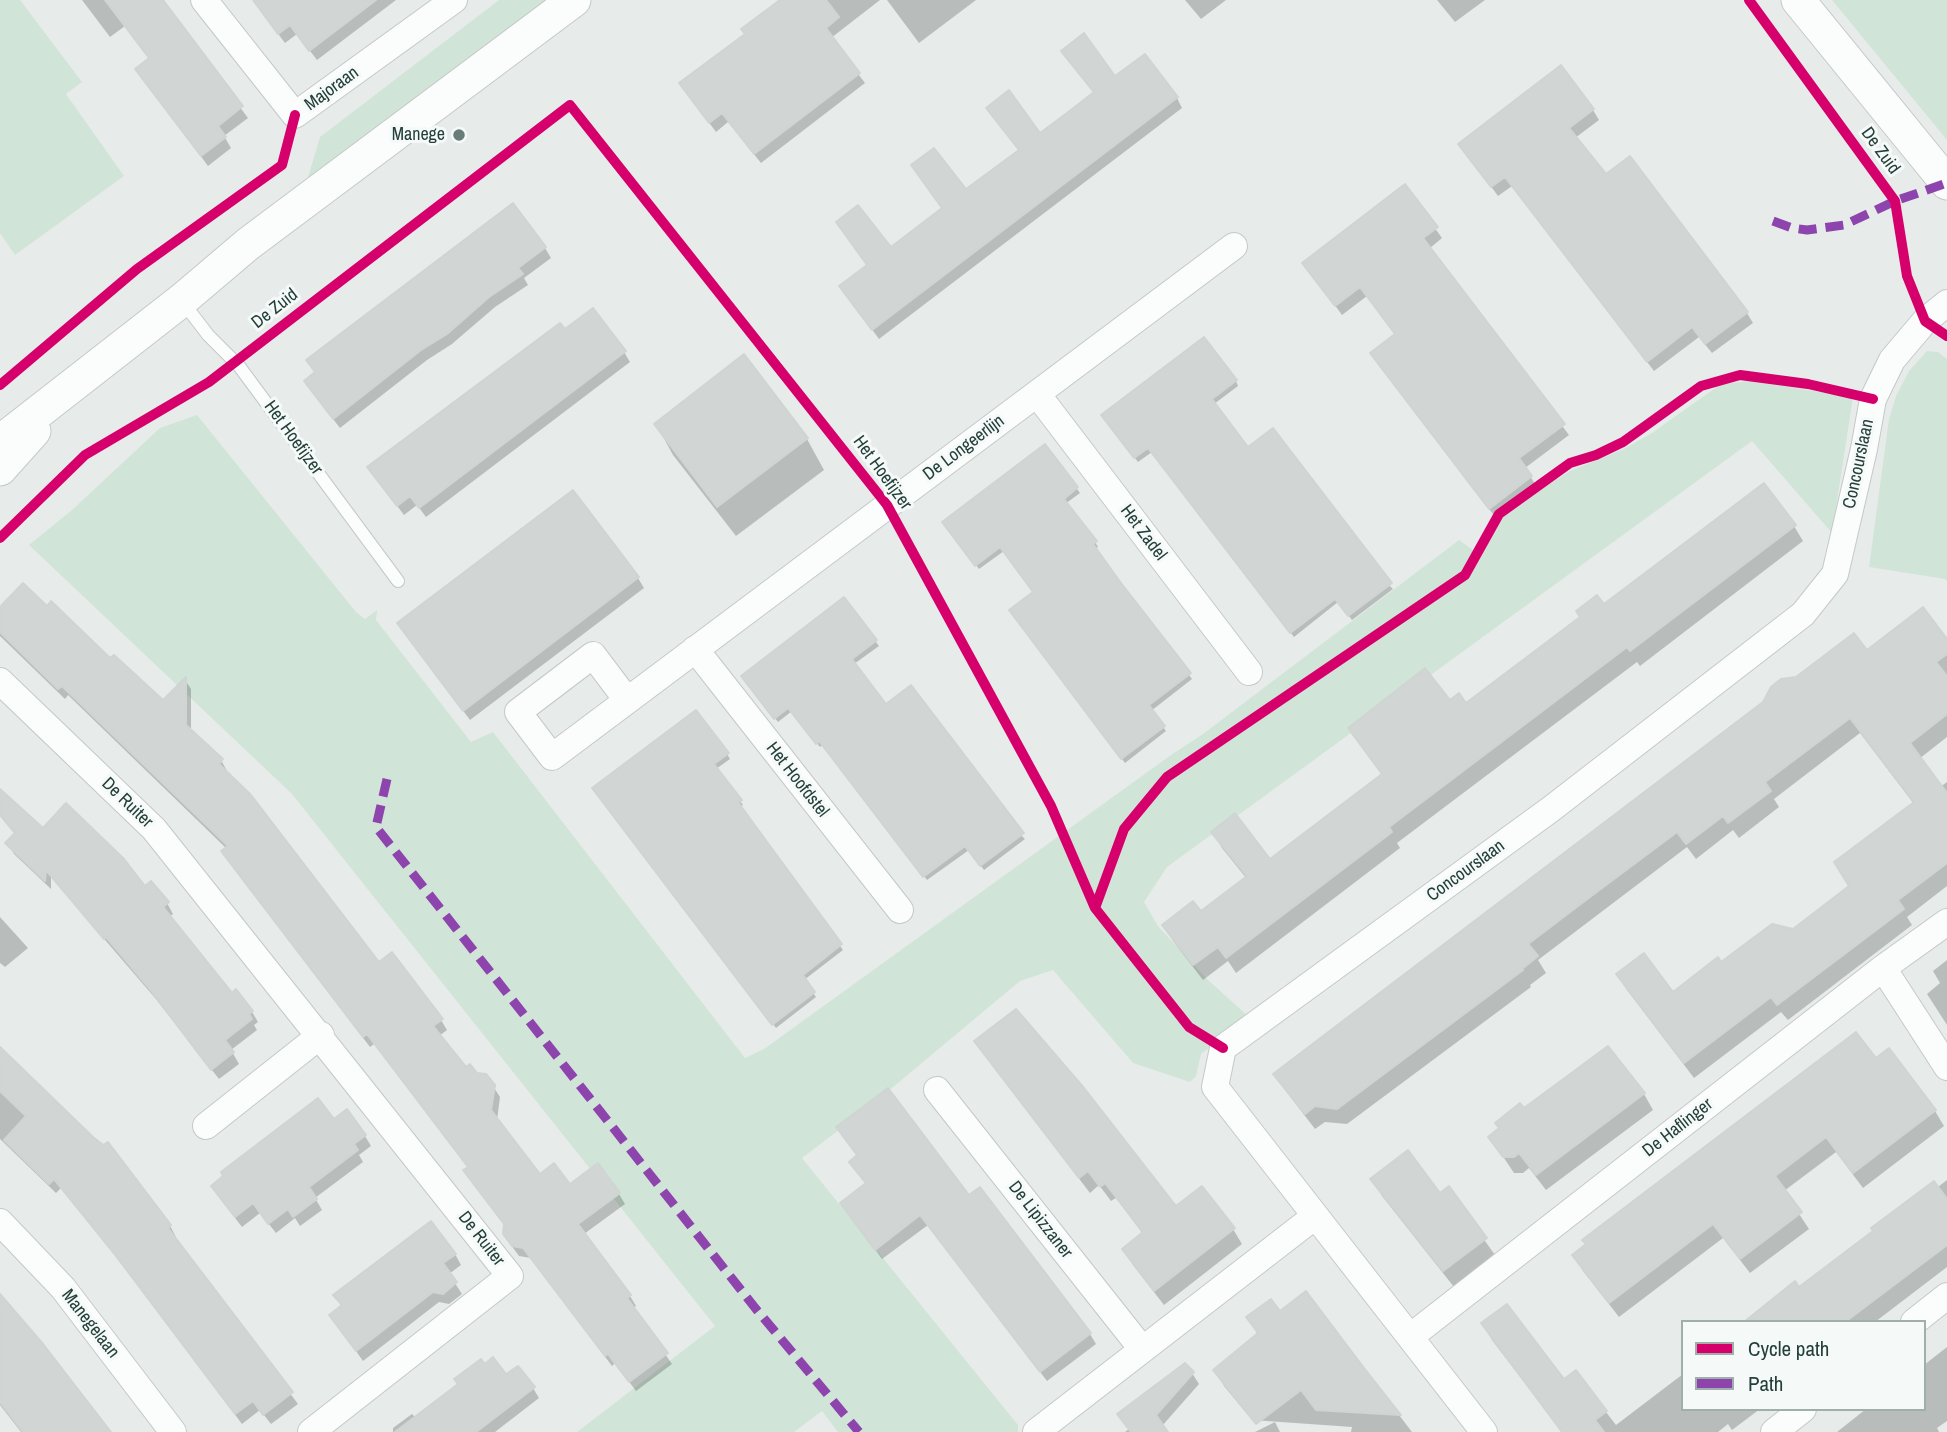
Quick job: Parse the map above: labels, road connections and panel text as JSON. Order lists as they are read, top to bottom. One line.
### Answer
{"streets":{"street":["Majoraan","De Zuid","De Longeerlijn","Concourslaan","Het Zadel","Het Hoofdstel","De Ruiter","De Haflinger","De Lipizzaner","Manegelaan"],"lane":["Het Hoefijzer"]},"crossings":[["De Longeerlijn","Het Zadel"],["De Longeerlijn","Het Hoofdstel"],["Concourslaan","De Haflinger"]],"places":["Manege"],"legend":["Cycle path","Path"]}
